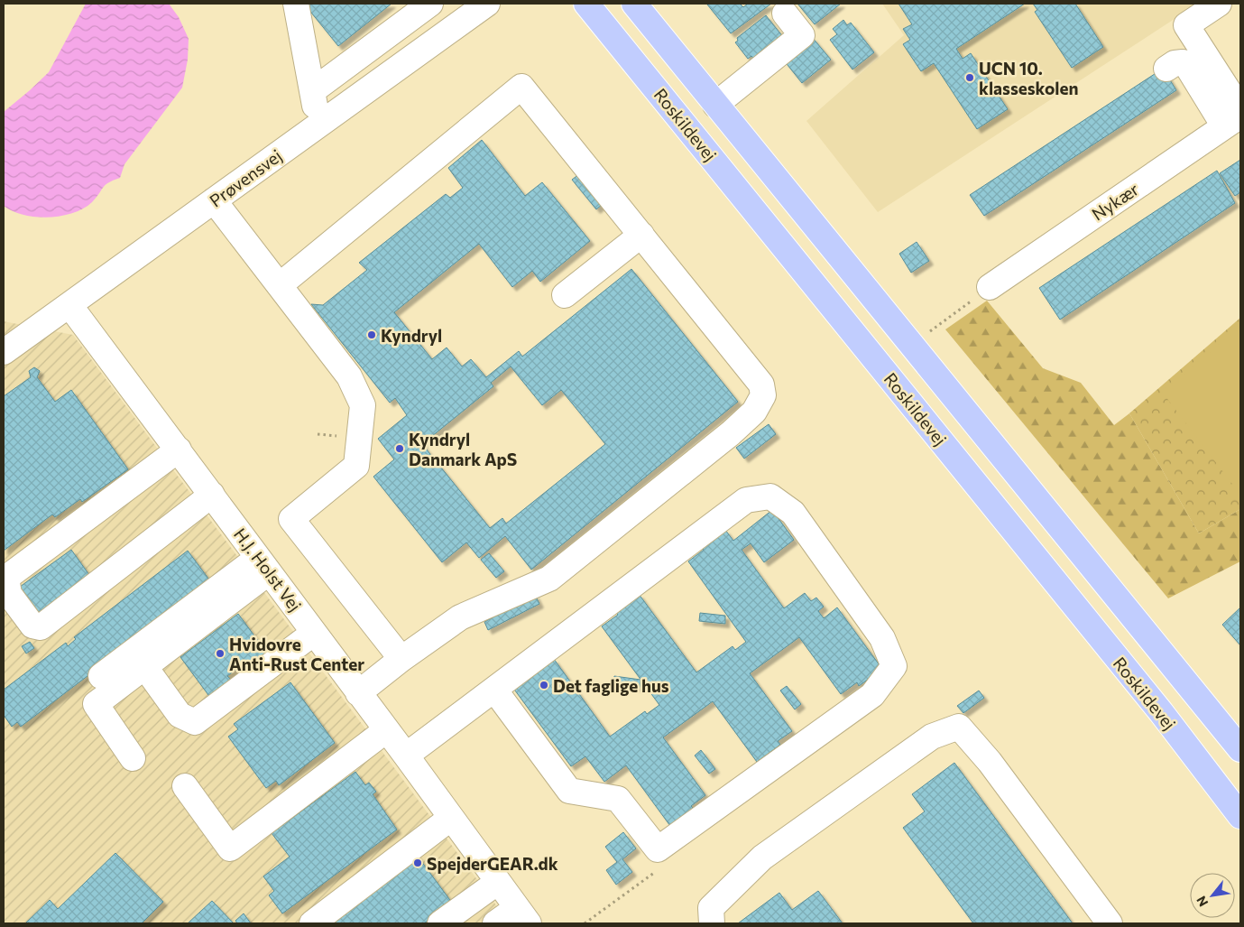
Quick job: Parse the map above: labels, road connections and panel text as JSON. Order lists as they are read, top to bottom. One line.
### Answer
{"streets":{"main road":["Roskildevej"],"street":["Prøvensvej","Nykær","H.J. Holst Vej"]},"crossings":[["Prøvensvej","H.J. Holst Vej"]],"places":["UCN 10. klasseskolen","Kyndryl","Kyndryl Danmark ApS","Hvidovre Anti-Rust Center","Det faglige hus","SpejderGEAR.dk"],"north":"bottom left"}
